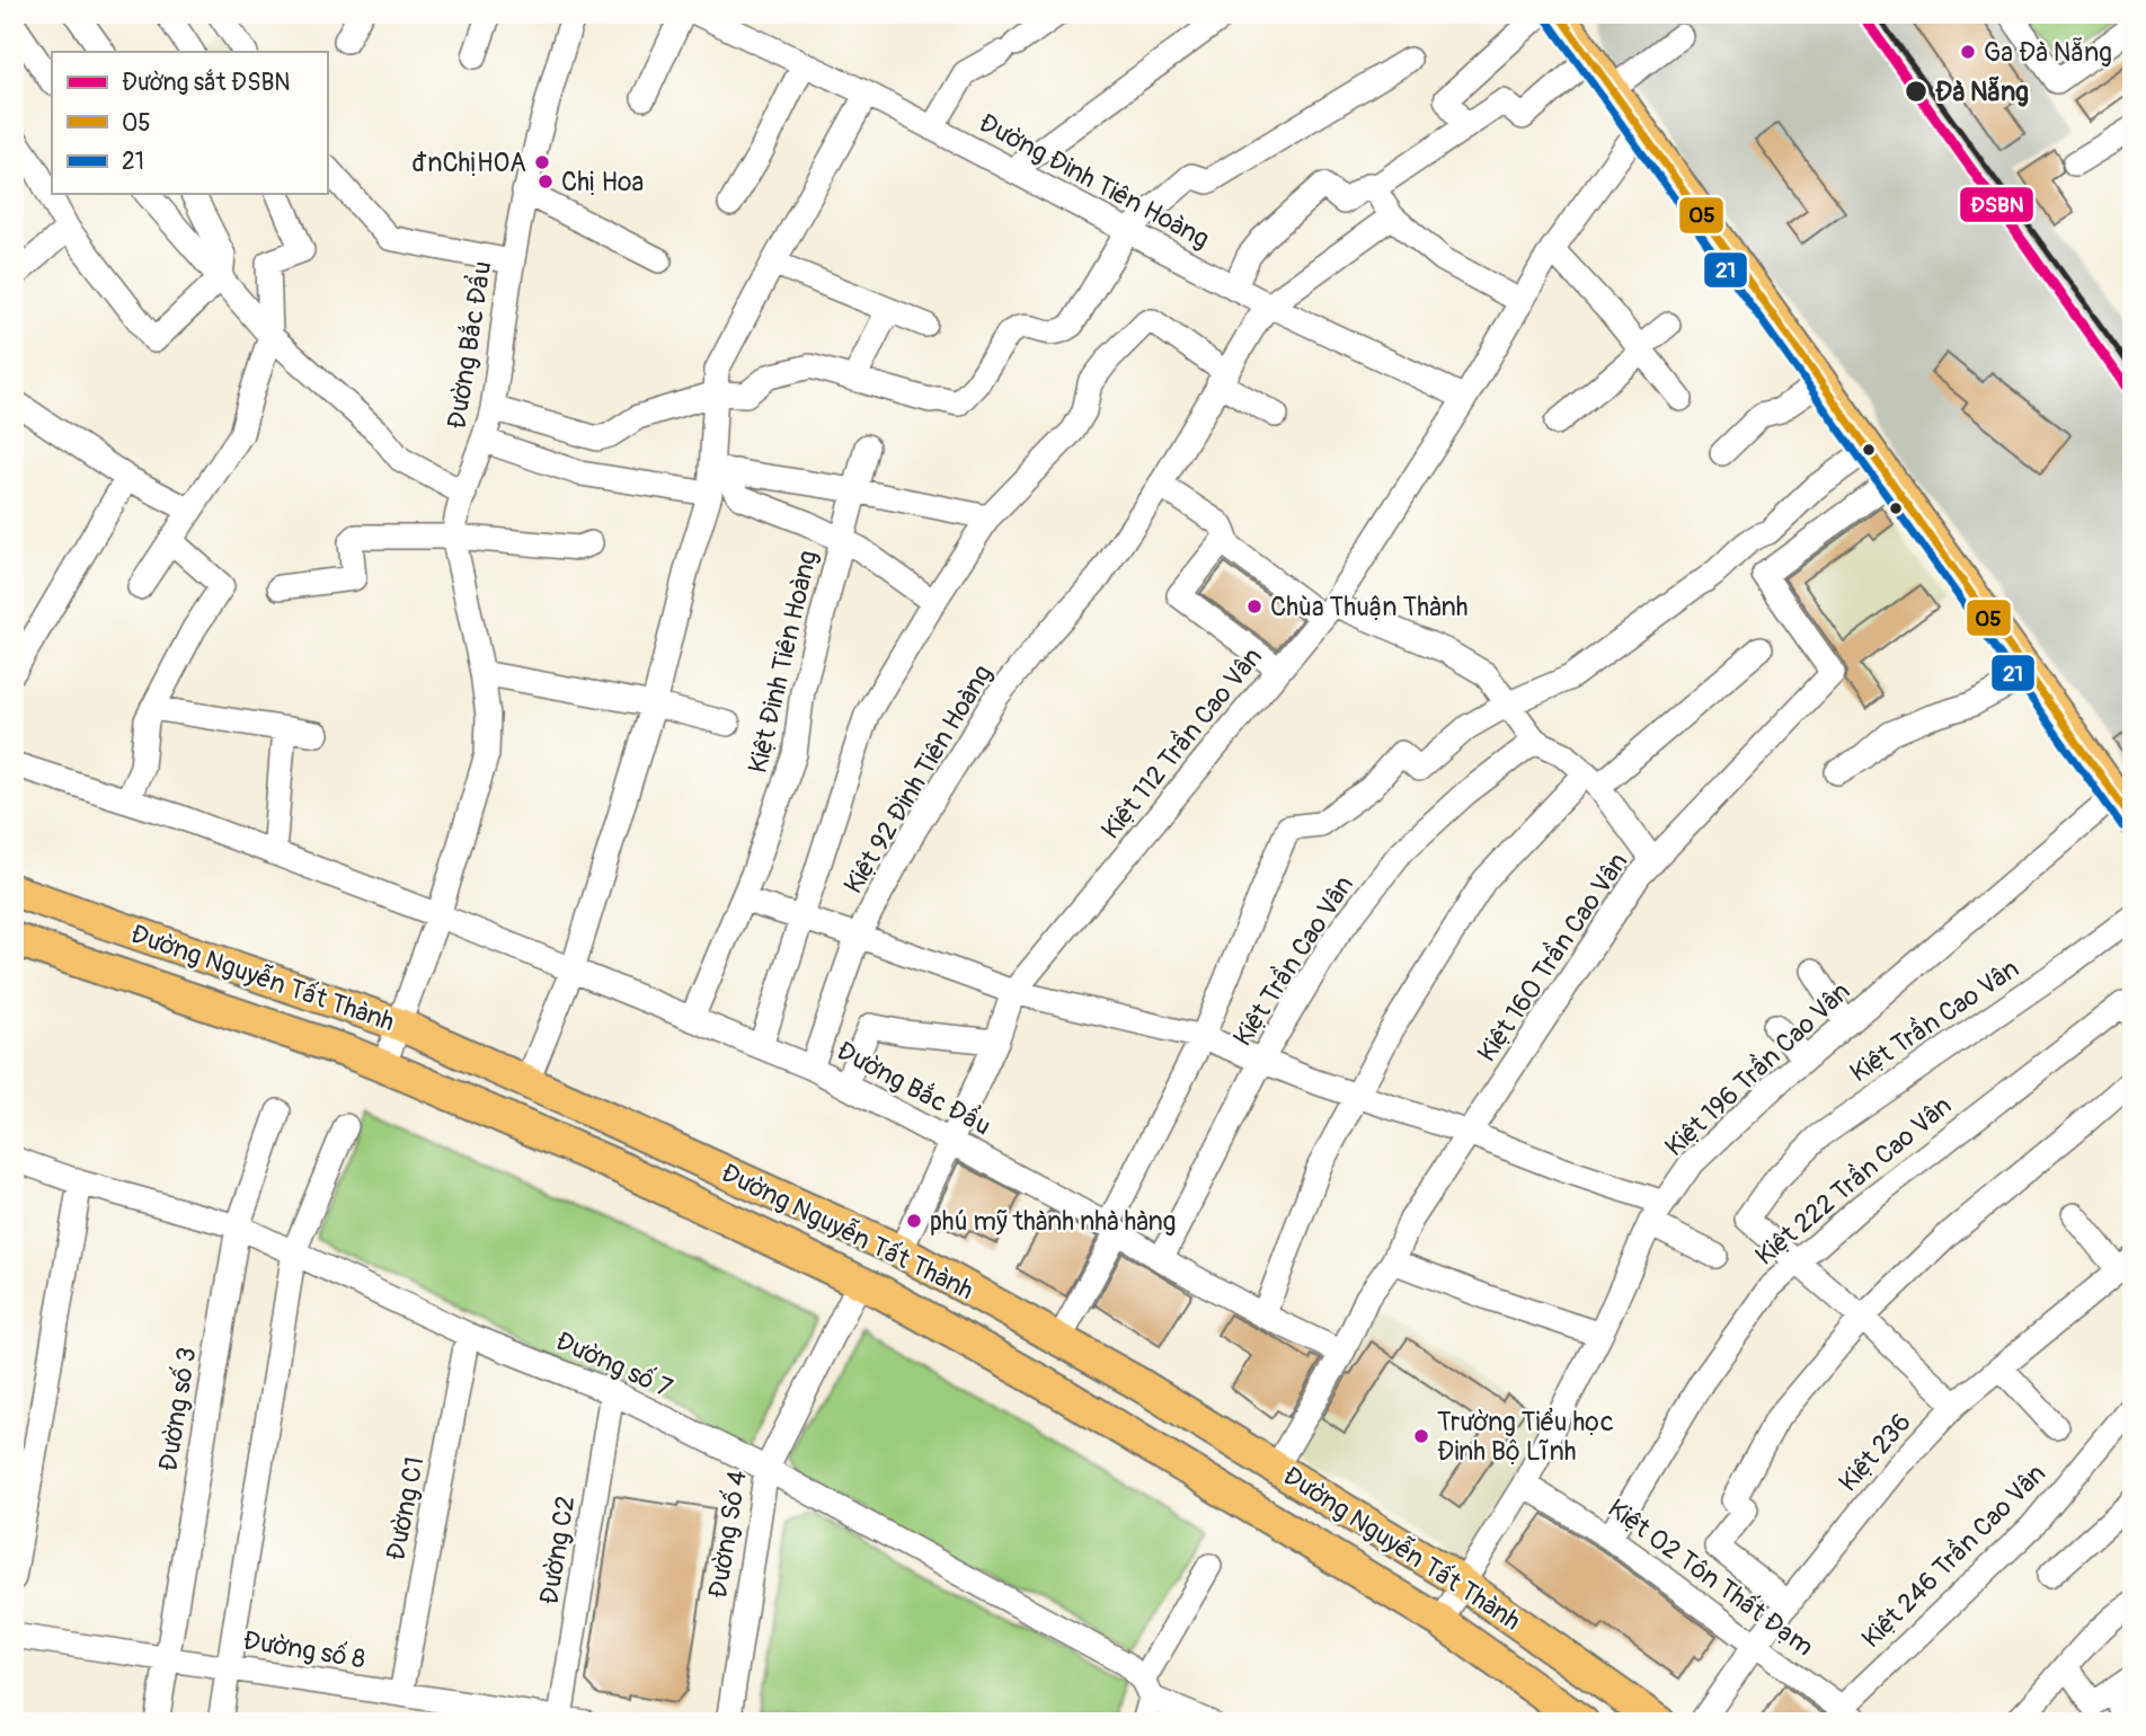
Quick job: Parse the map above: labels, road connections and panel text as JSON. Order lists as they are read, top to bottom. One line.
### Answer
{"streets":{"main road":["Đường Nguyễn Tất Thành"],"street":["Đường Đinh Tiên Hoàng","Đường Bắc Đẩu","Kiệt Đinh Tiên Hoàng","Kiệt 112 Trần Cao Vân","Kiệt 92 Đinh Tiên Hoàng","Kiệt 160 Trần Cao Vân","Kiệt Trần Cao Vân","Kiệt 196 Trần Cao Vân","Kiệt 222 Trần Cao Vân","Đường số 7","Đường số 3","Kiệt 236","Đường C1","Đường Số 4","Đường C2","Kiệt 246 Trần Cao Vân","Kiệt 02 Tôn Thất Đạm","Đường số 8"]},"crossings":[["Đường Đinh Tiên Hoàng","Kiệt 112 Trần Cao Vân"],["Đường Đinh Tiên Hoàng","Kiệt 92 Đinh Tiên Hoàng"],["Đường Bắc Đẩu","Kiệt Đinh Tiên Hoàng"],["Đường Bắc Đẩu","Kiệt 112 Trần Cao Vân"],["Đường Bắc Đẩu","Kiệt 92 Đinh Tiên Hoàng"],["Đường Bắc Đẩu","Kiệt 160 Trần Cao Vân"],["Đường Bắc Đẩu","Kiệt Trần Cao Vân"],["Đường Bắc Đẩu","Đường Nguyễn Tất Thành"],["Kiệt 112 Trần Cao Vân","Đường Nguyễn Tất Thành"],["Kiệt 160 Trần Cao Vân","Đường Nguyễn Tất Thành"],["Kiệt Trần Cao Vân","Kiệt 222 Trần Cao Vân"],["Đường Nguyễn Tất Thành","Kiệt 196 Trần Cao Vân"],["Đường Nguyễn Tất Thành","Đường Số 4"],["Kiệt 196 Trần Cao Vân","Kiệt 02 Tôn Thất Đạm"],["Kiệt 222 Trần Cao Vân","Kiệt 02 Tôn Thất Đạm"],["Đường số 7","Đường số 3"],["Đường số 7","Đường C1"],["Đường số 7","Đường Số 4"],["Đường số 7","Đường C2"],["Đường số 3","Đường số 8"],["Kiệt 236","Kiệt 02 Tôn Thất Đạm"],["Đường C1","Đường số 8"],["Đường C2","Đường số 8"],["Kiệt 246 Trần Cao Vân","Kiệt 02 Tôn Thất Đạm"]],"places":["Ga Đà Nẵng","Đà Nẵng","đnChịHOA","Chị Hoa","Chùa Thuận Thành","phú mỹ thành nhà hàng","Trường Tiểu học Đinh Bộ Lĩnh"],"lines":["rail line ĐSBN","transit line 05","transit line 21"],"legend":["Đường sắt ĐSBN","05","21"]}
